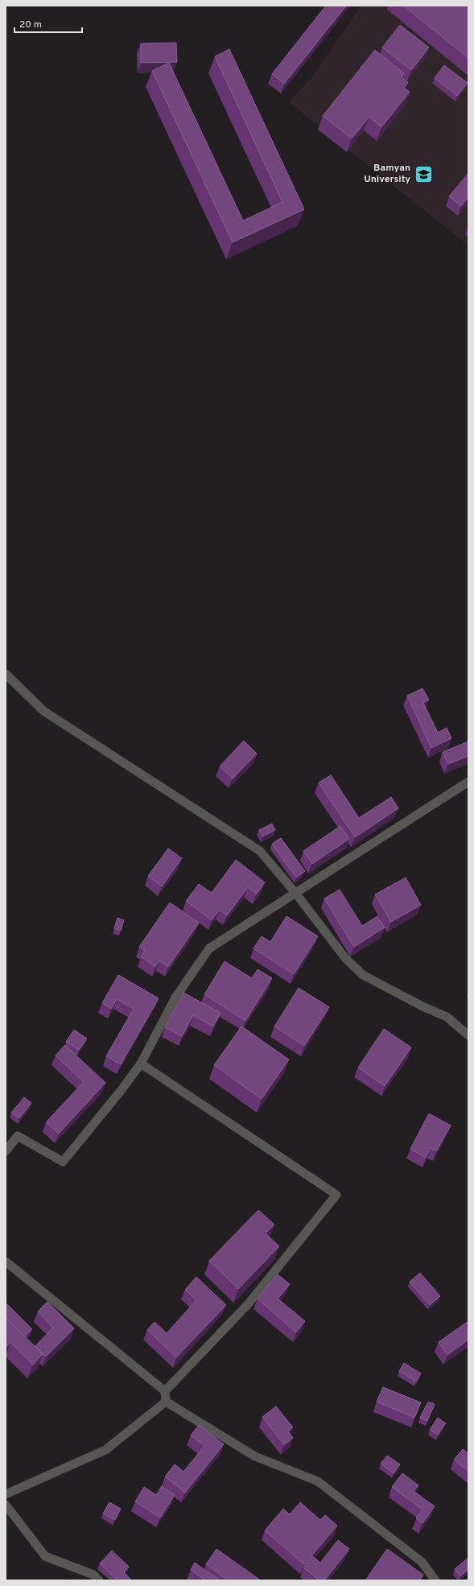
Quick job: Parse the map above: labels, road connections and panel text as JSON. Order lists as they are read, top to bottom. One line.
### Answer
{"places":{"school or university":["Bamyan University"]},"scale_bar":"20 m"}
